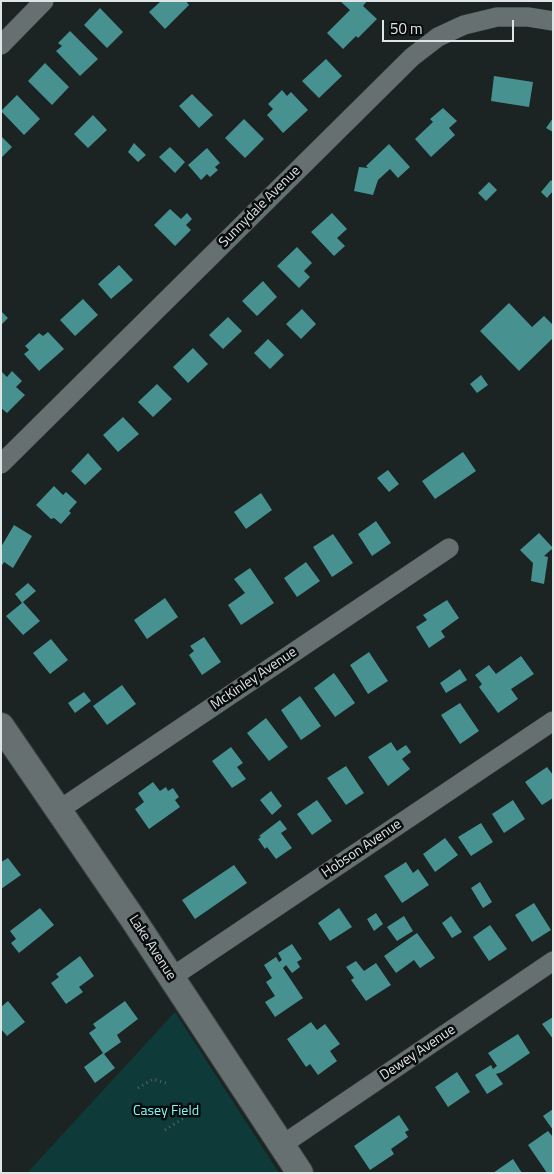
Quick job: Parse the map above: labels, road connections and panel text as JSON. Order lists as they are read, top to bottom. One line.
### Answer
{"streets":{"main road":["Lake Avenue"],"street":["Sunnydale Avenue","McKinley Avenue","Hobson Avenue","Dewey Avenue"]},"crossings":[["McKinley Avenue","Lake Avenue"],["Hobson Avenue","Lake Avenue"],["Lake Avenue","Dewey Avenue"]],"parks":["Casey Field"],"scale_bar":"50 m"}
